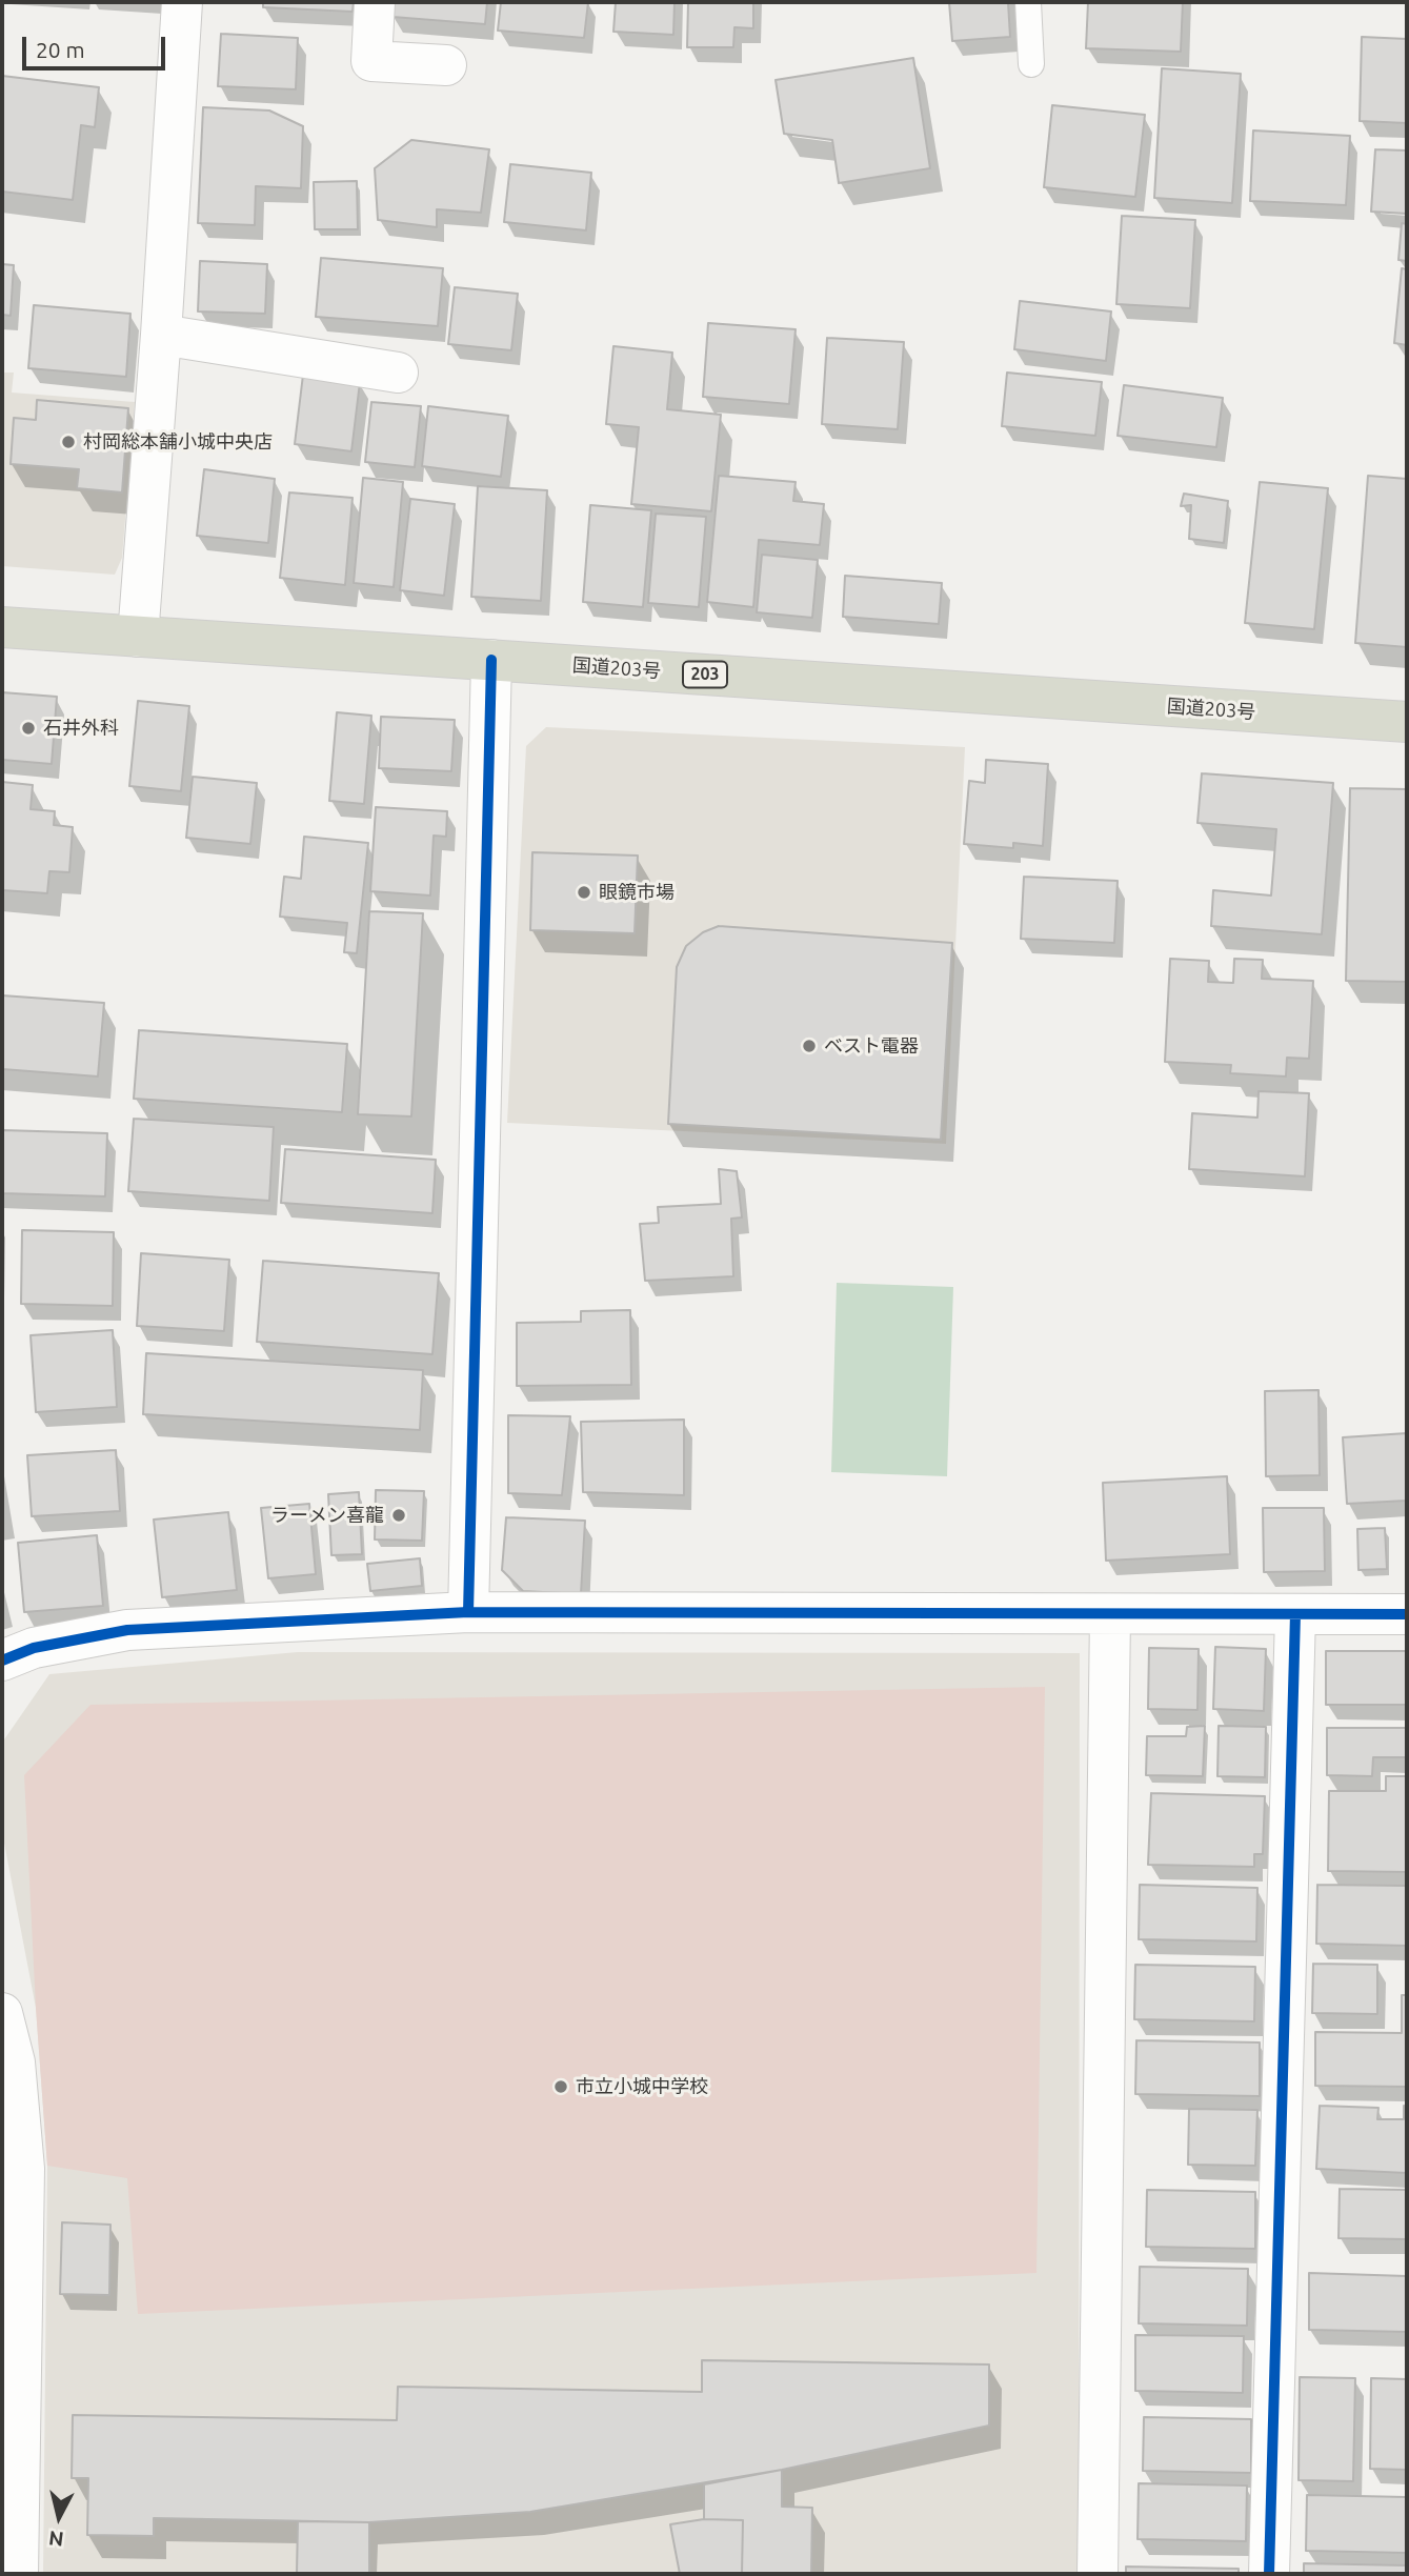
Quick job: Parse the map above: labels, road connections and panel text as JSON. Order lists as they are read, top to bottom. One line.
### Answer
{"streets":{"highway":["国道203号","203"]},"places":["村岡総本舗小城中央店","石井外科","眼鏡市場","ベスト電器","ラーメン喜龍","市立小城中学校"],"scale_bar":"20 m","north":"bottom"}
